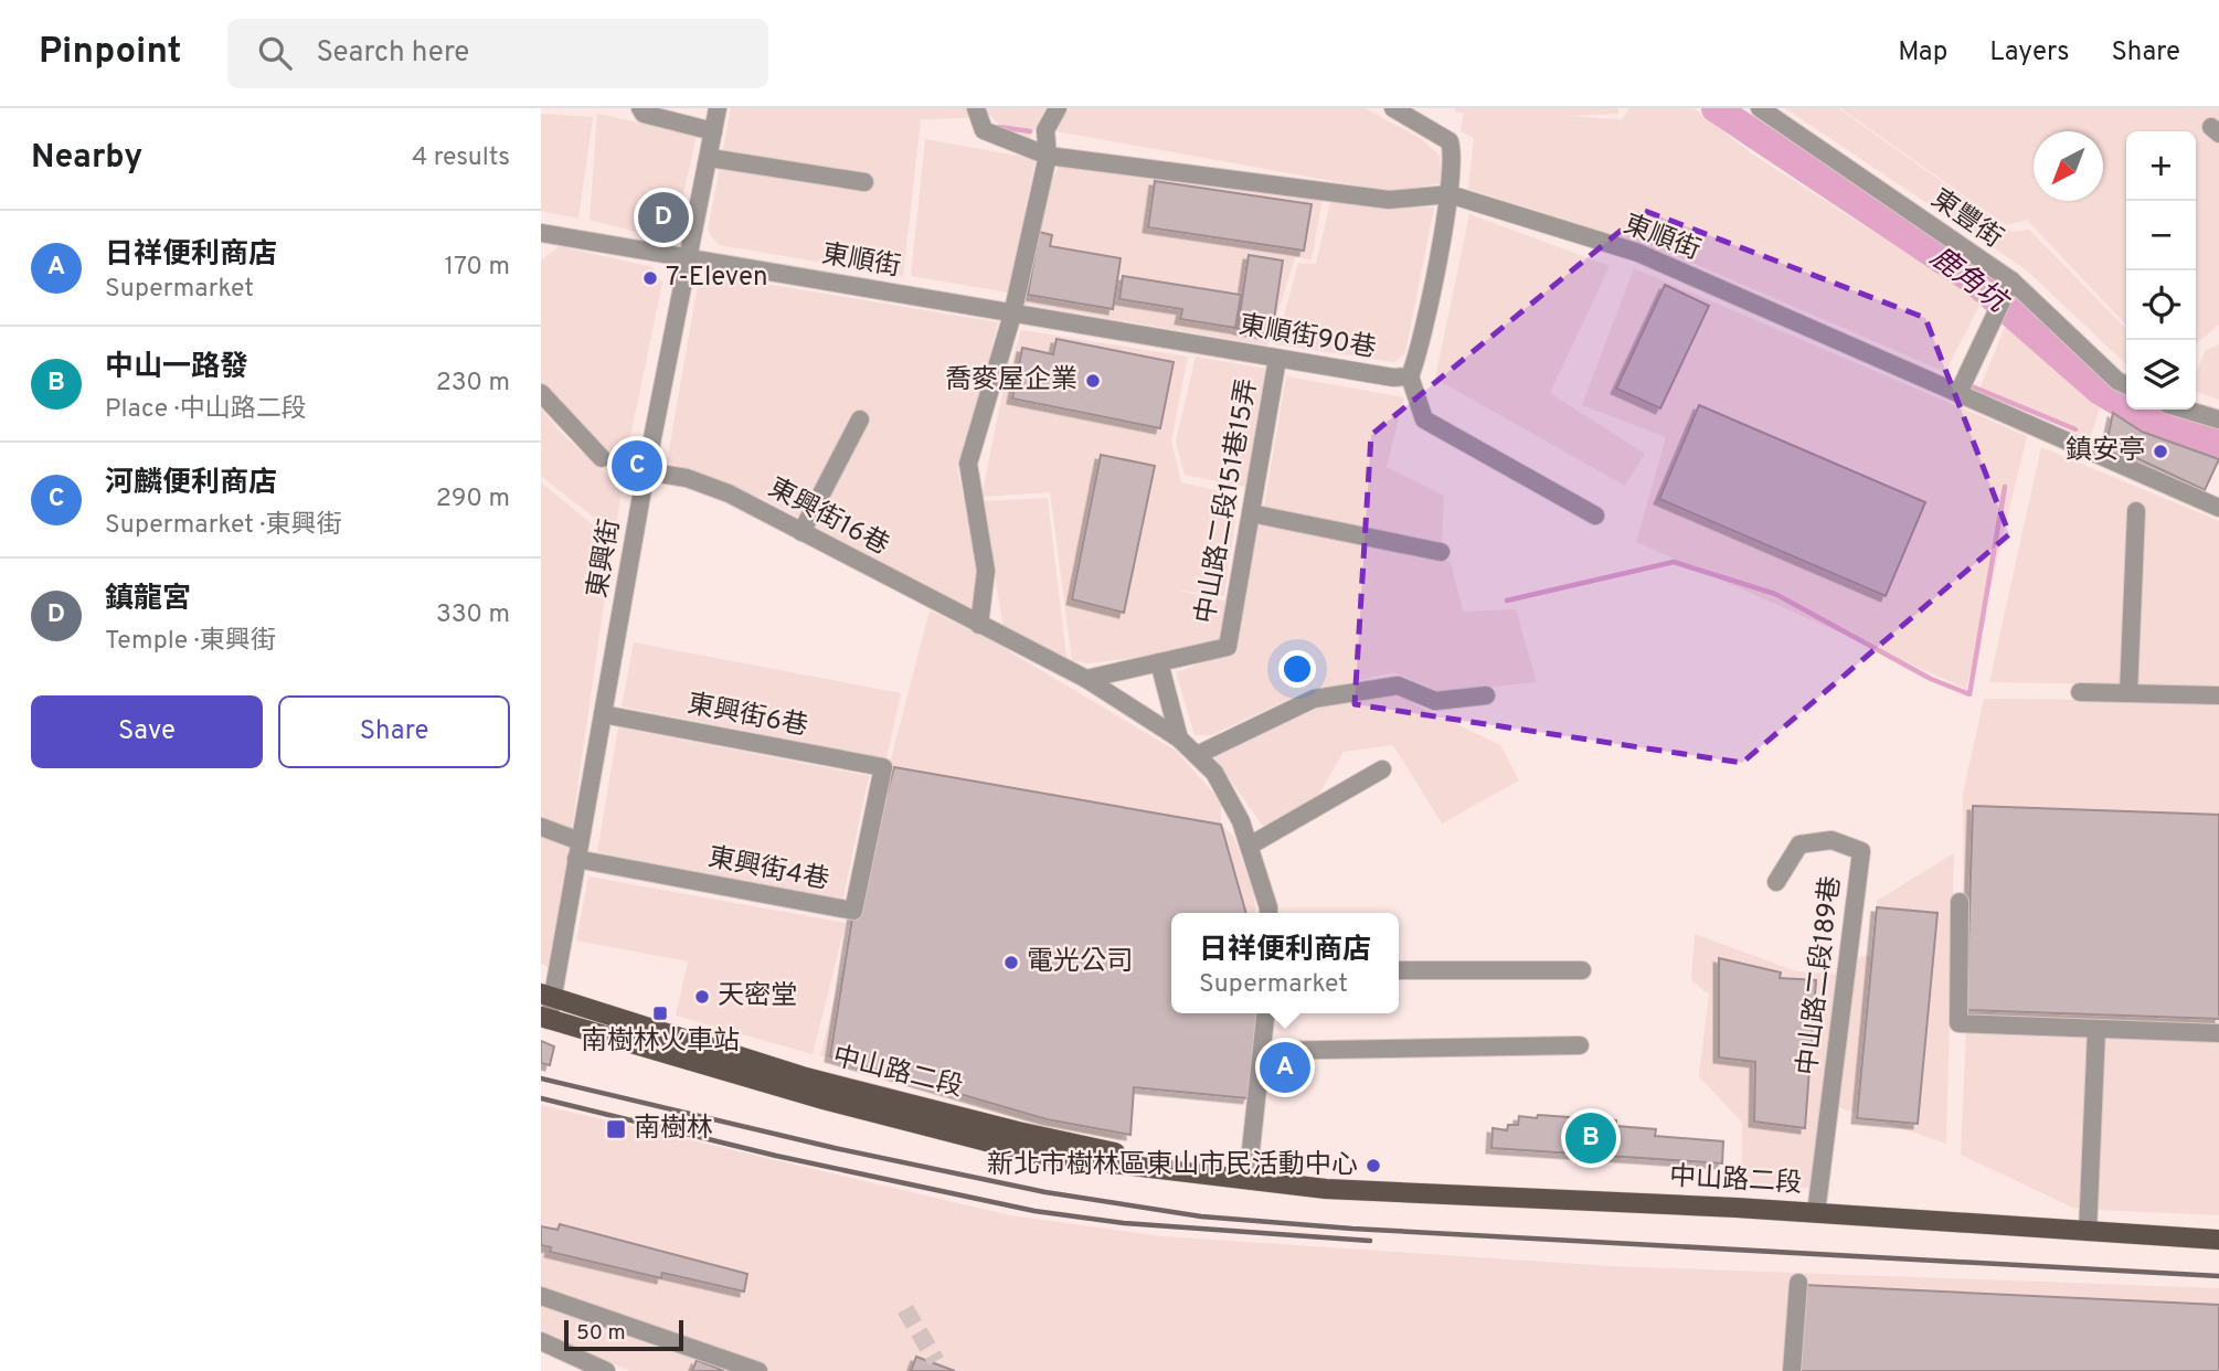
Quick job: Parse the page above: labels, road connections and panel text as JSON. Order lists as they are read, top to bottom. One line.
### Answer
{"streets":{"main road":["中山路二段"],"street":["東豐街","東順街","東順街90巷","中山路二段151巷15弄","東興街16巷","東興街","東興街6巷","東興街4巷","中山路二段189巷"]},"crossings":[["東順街","東順街90巷"],["東順街","東興街"],["東順街90巷","中山路二段151巷15弄"],["中山路二段151巷15弄","東興街16巷"],["東興街16巷","東興街"],["東興街","東興街6巷"],["東興街","東興街4巷"],["東興街","中山路二段"],["東興街6巷","東興街4巷"],["中山路二段189巷","中山路二段"]],"water":["鹿角坑"],"places":{"other":["7-Eleven","喬麥屋企業","鎮安亭","電光公司","天密堂","新北市樹林區東山市民活動中心"],"transit":["南樹林火車站","南樹林"]},"scale_bar":"50 m","north":"bottom left","page":{"header":"Pinpoint","search":"Search here","nav":["Map","Layers","Share"],"heading":["Nearby","4 results"],"map_buttons":["+","−"],"pins":["D","C","A","B"],"list":[{"mark":"A","name":"日祥便利商店","note":"Supermarket","value":"170 m"},{"mark":"B","name":"中山一路發","note":"Place · 中山路二段","value":"230 m"},{"mark":"C","name":"河麟便利商店","note":"Supermarket · 東興街","value":"290 m"},{"mark":"D","name":"鎮龍宮","note":"Temple · 東興街","value":"330 m"}],"buttons":["Save","Share"],"popup":["日祥便利商店","Supermarket"],"scale":"50 m"}}
